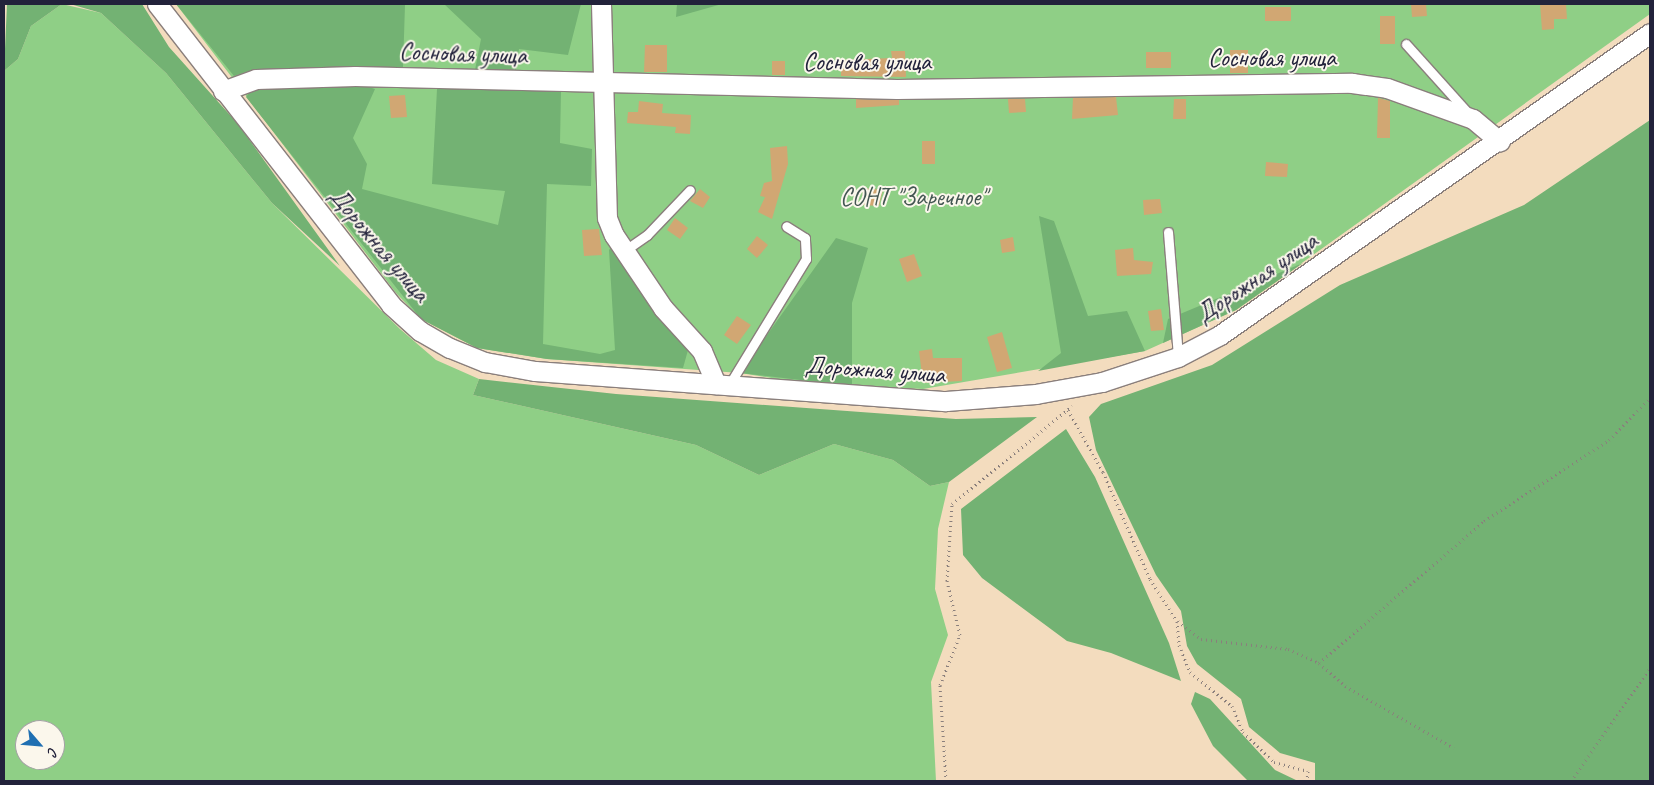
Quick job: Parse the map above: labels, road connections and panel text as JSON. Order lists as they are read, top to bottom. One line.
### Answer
{"streets":{"street":["Сосновая улица","Дорожная улица"]},"crossings":[["Сосновая улица","Дорожная улица"]],"parks":["СОНТ \"Заречное\""],"north":"bottom right"}
